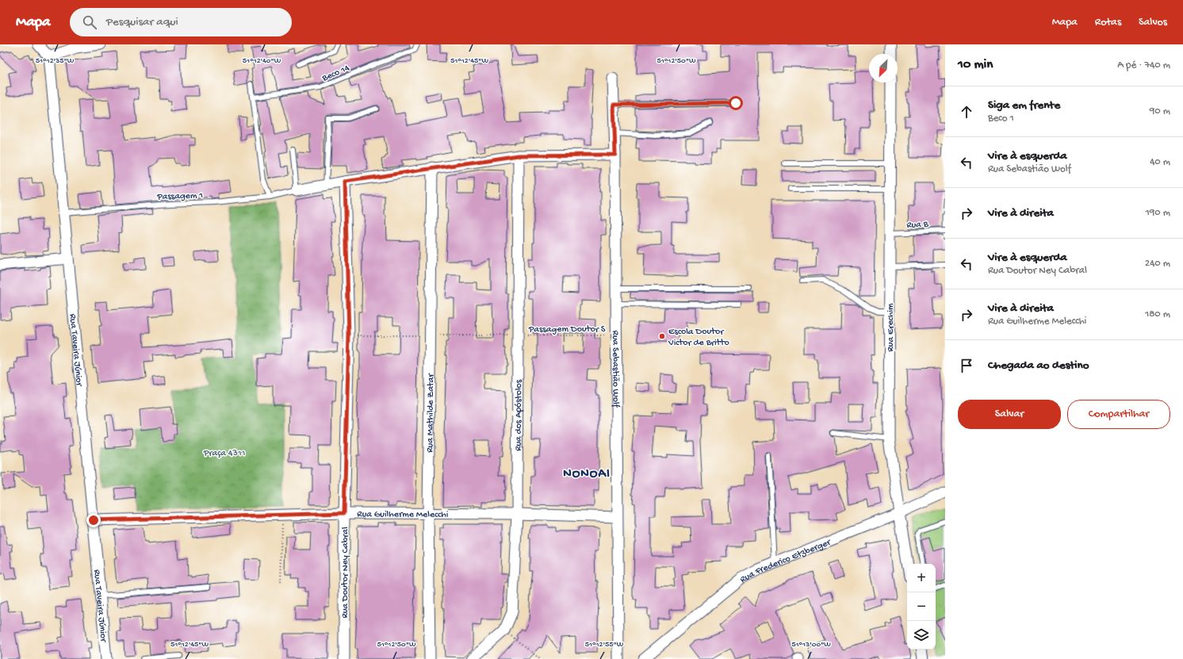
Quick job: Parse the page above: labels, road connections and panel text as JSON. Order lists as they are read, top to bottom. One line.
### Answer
{"streets":{"street":["Rua Erechim","Rua Taveira Júnior","Rua Sebastião Wolf","Rua Mathilde Zatar","Rua dos Apóstolos","Rua Guilherme Melecchi","Rua Frederico Etzberger","Rua Doutor Ney Cabral"],"lane":["Beco 14","Passagem 1","Rua B"],"path":["Passagem Doutor S"]},"crossings":[["Passagem 1","Rua Taveira Júnior"],["Rua B","Rua Erechim"],["Rua Erechim","Rua Frederico Etzberger"],["Passagem Doutor S","Rua Sebastião Wolf"],["Passagem Doutor S","Rua dos Apóstolos"],["Rua Taveira Júnior","Rua Guilherme Melecchi"],["Rua Sebastião Wolf","Rua Guilherme Melecchi"],["Rua Mathilde Zatar","Rua Guilherme Melecchi"],["Rua dos Apóstolos","Rua Guilherme Melecchi"],["Rua Guilherme Melecchi","Rua Doutor Ney Cabral"]],"districts":["NONOAI"],"parks":["Praça 4311"],"places":["Escola Doutor Victor de Britto"],"north":"bottom left","page":{"header":"Mapa","search":"Pesquisar aqui","nav":["Mapa","Rotas","Salvos"],"heading":["10 min","A pé · 740 m"],"list":[["Siga em frente","Beco 1","90 m"],["Vire à esquerda","Rua Sebastião Wolf","40 m"],["Vire à direita","190 m"],["Vire à esquerda","Rua Doutor Ney Cabral","240 m"],["Vire à direita","Rua Guilherme Melecchi","180 m"],"Chegada ao destino"],"buttons":["Salvar","Compartilhar"],"map_buttons":["+","−"]},"coordinates":["51°12'40\"W","51°12'45\"W","51°12'50\"W","51°12'35\"W","51°12'55\"W","51°13'00\"W"]}
